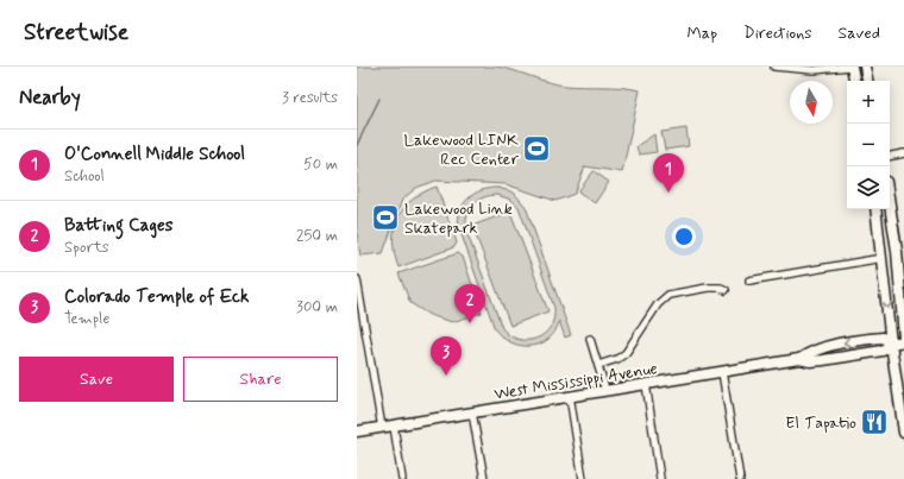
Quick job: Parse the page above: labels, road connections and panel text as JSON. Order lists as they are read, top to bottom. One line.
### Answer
{"streets":{"main road":["West Mississippi Avenue"]},"places":{"sports":["Lakewood LINK Rec Center","Lakewood Link Skatepark"],"restaurant":["El Tapatio"]},"north":"bottom","page":{"header":"Streetwise","nav":["Map","Directions","Saved"],"heading":["Nearby","3 results"],"map_buttons":["+","−"],"list":[{"mark":"1","name":"O'Connell Middle School","note":"School","value":"50 m"},{"mark":"2","name":"Batting Cages","note":"Sports","value":"250 m"},{"mark":"3","name":"Colorado Temple of Eck","note":"Temple","value":"300 m"}],"pins":["1","2","3"],"buttons":["Save","Share"]}}
